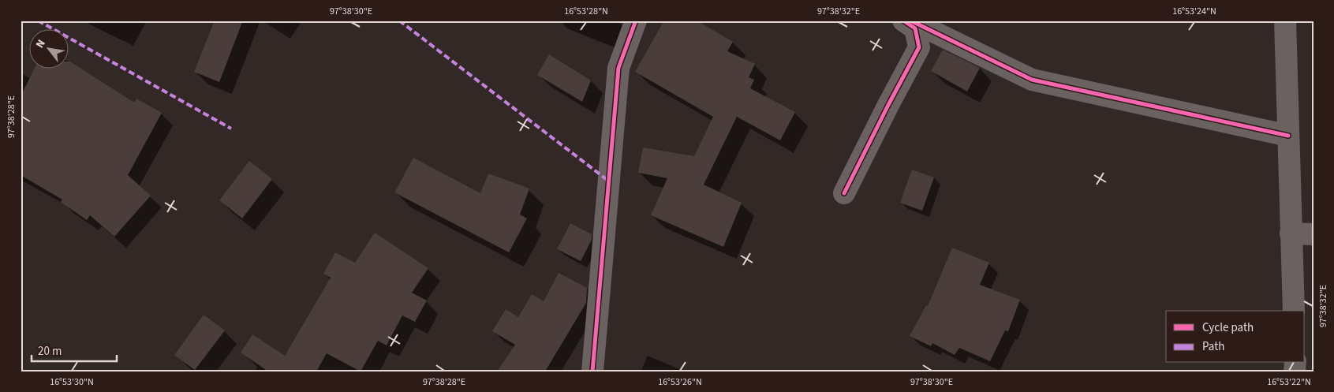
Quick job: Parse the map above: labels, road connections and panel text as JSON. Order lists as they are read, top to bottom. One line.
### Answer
{"legend":["Cycle path","Path"],"scale_bar":"20 m","north":"top left","coordinates":["97°38'30\"E","16°53'28\"N","97°38'32\"E","16°53'24\"N","97°38'28\"E","16°53'30\"N","16°53'26\"N","16°53'22\"N"]}
